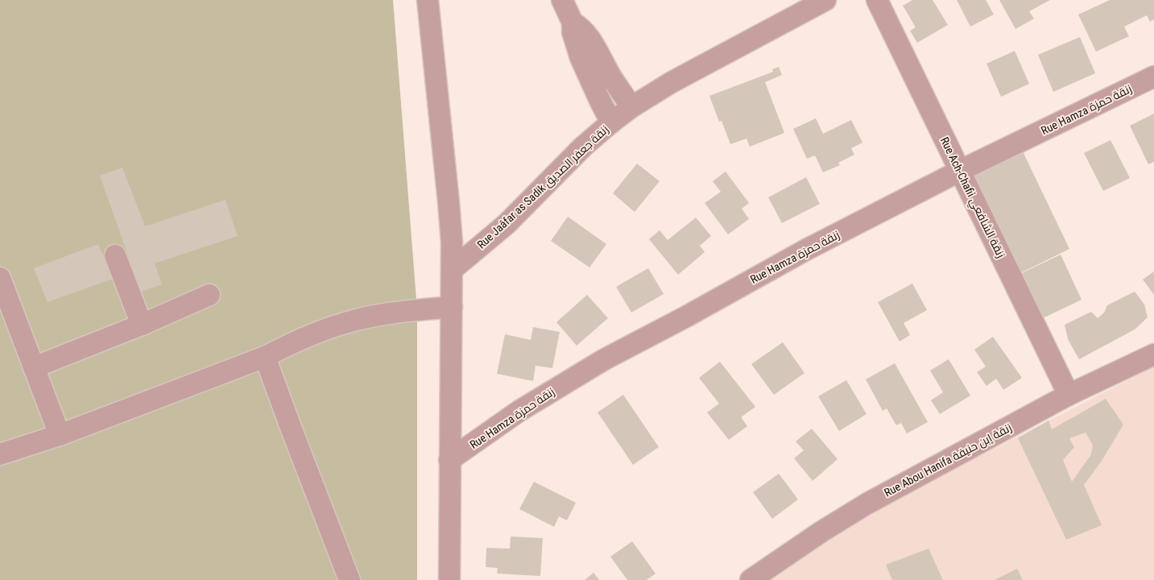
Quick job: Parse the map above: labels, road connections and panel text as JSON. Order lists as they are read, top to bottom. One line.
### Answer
{"streets":{"street":["Rue Hamza زنقة حمزة","Rue Jaâfar as Sadik زنقة جعفر الصديق","Rue Ach-Chafii زنقة الشافعي","Rue Abou Hanifa زنقة اٍبن حنيفة"]},"crossings":[["Rue Hamza زنقة حمزة","Rue Ach-Chafii زنقة الشافعي"],["Rue Ach-Chafii زنقة الشافعي","Rue Abou Hanifa زنقة اٍبن حنيفة"]]}
